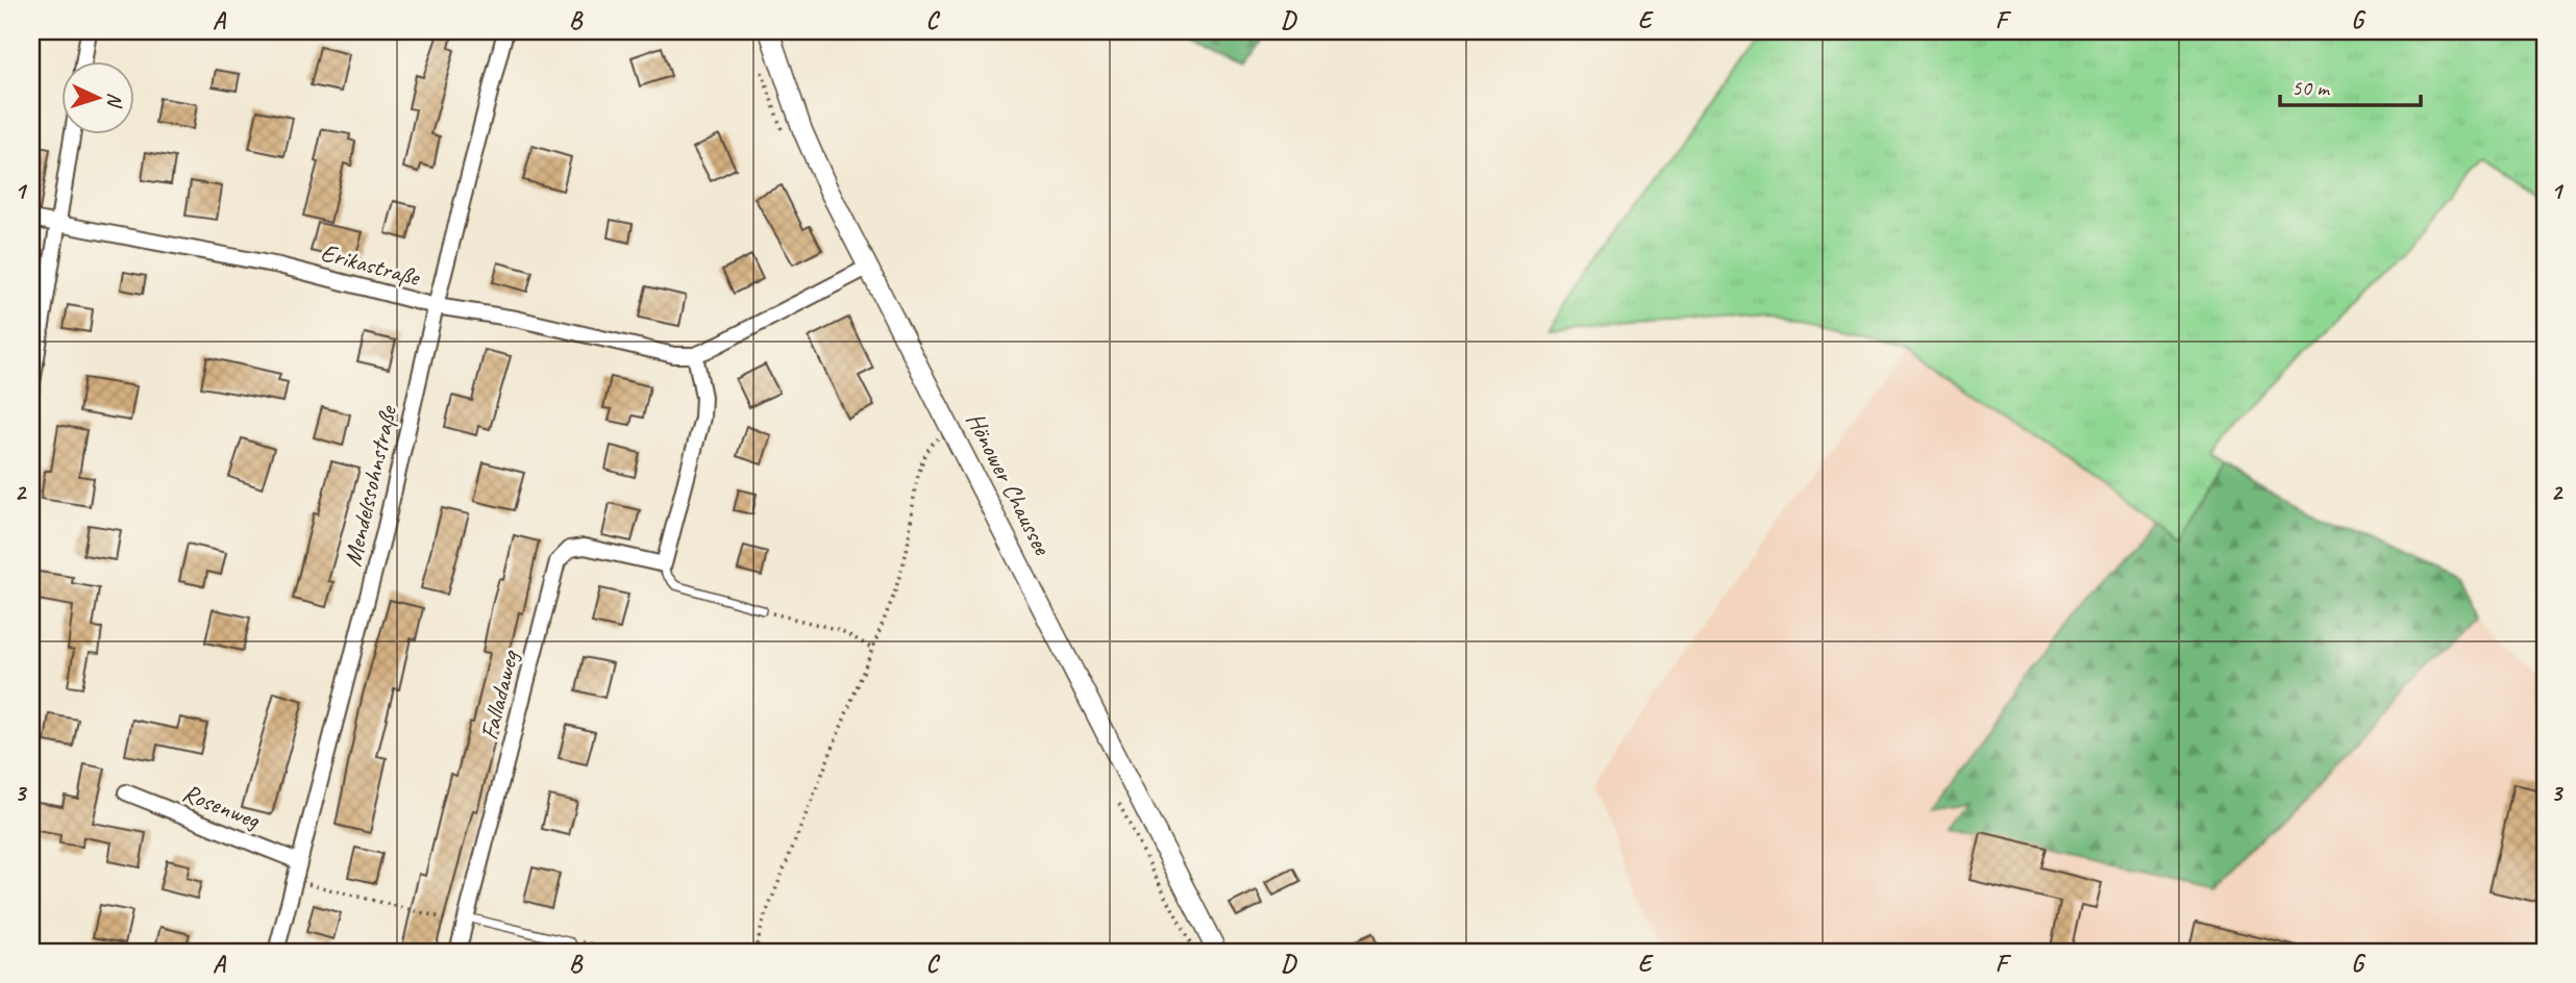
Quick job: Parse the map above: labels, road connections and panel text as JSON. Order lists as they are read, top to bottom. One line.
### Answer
{"streets":{"street":["Erikastraße","Hönower Chaussee","Mendelssohnstraße","Falladaweg","Rosenweg"]},"crossings":[["Erikastraße","Mendelssohnstraße"],["Mendelssohnstraße","Rosenweg"]],"scale_bar":"50 m","north":"right","grid":{"columns":["A","B","C","D","E","F","G"],"rows":["1","2","3"]}}
